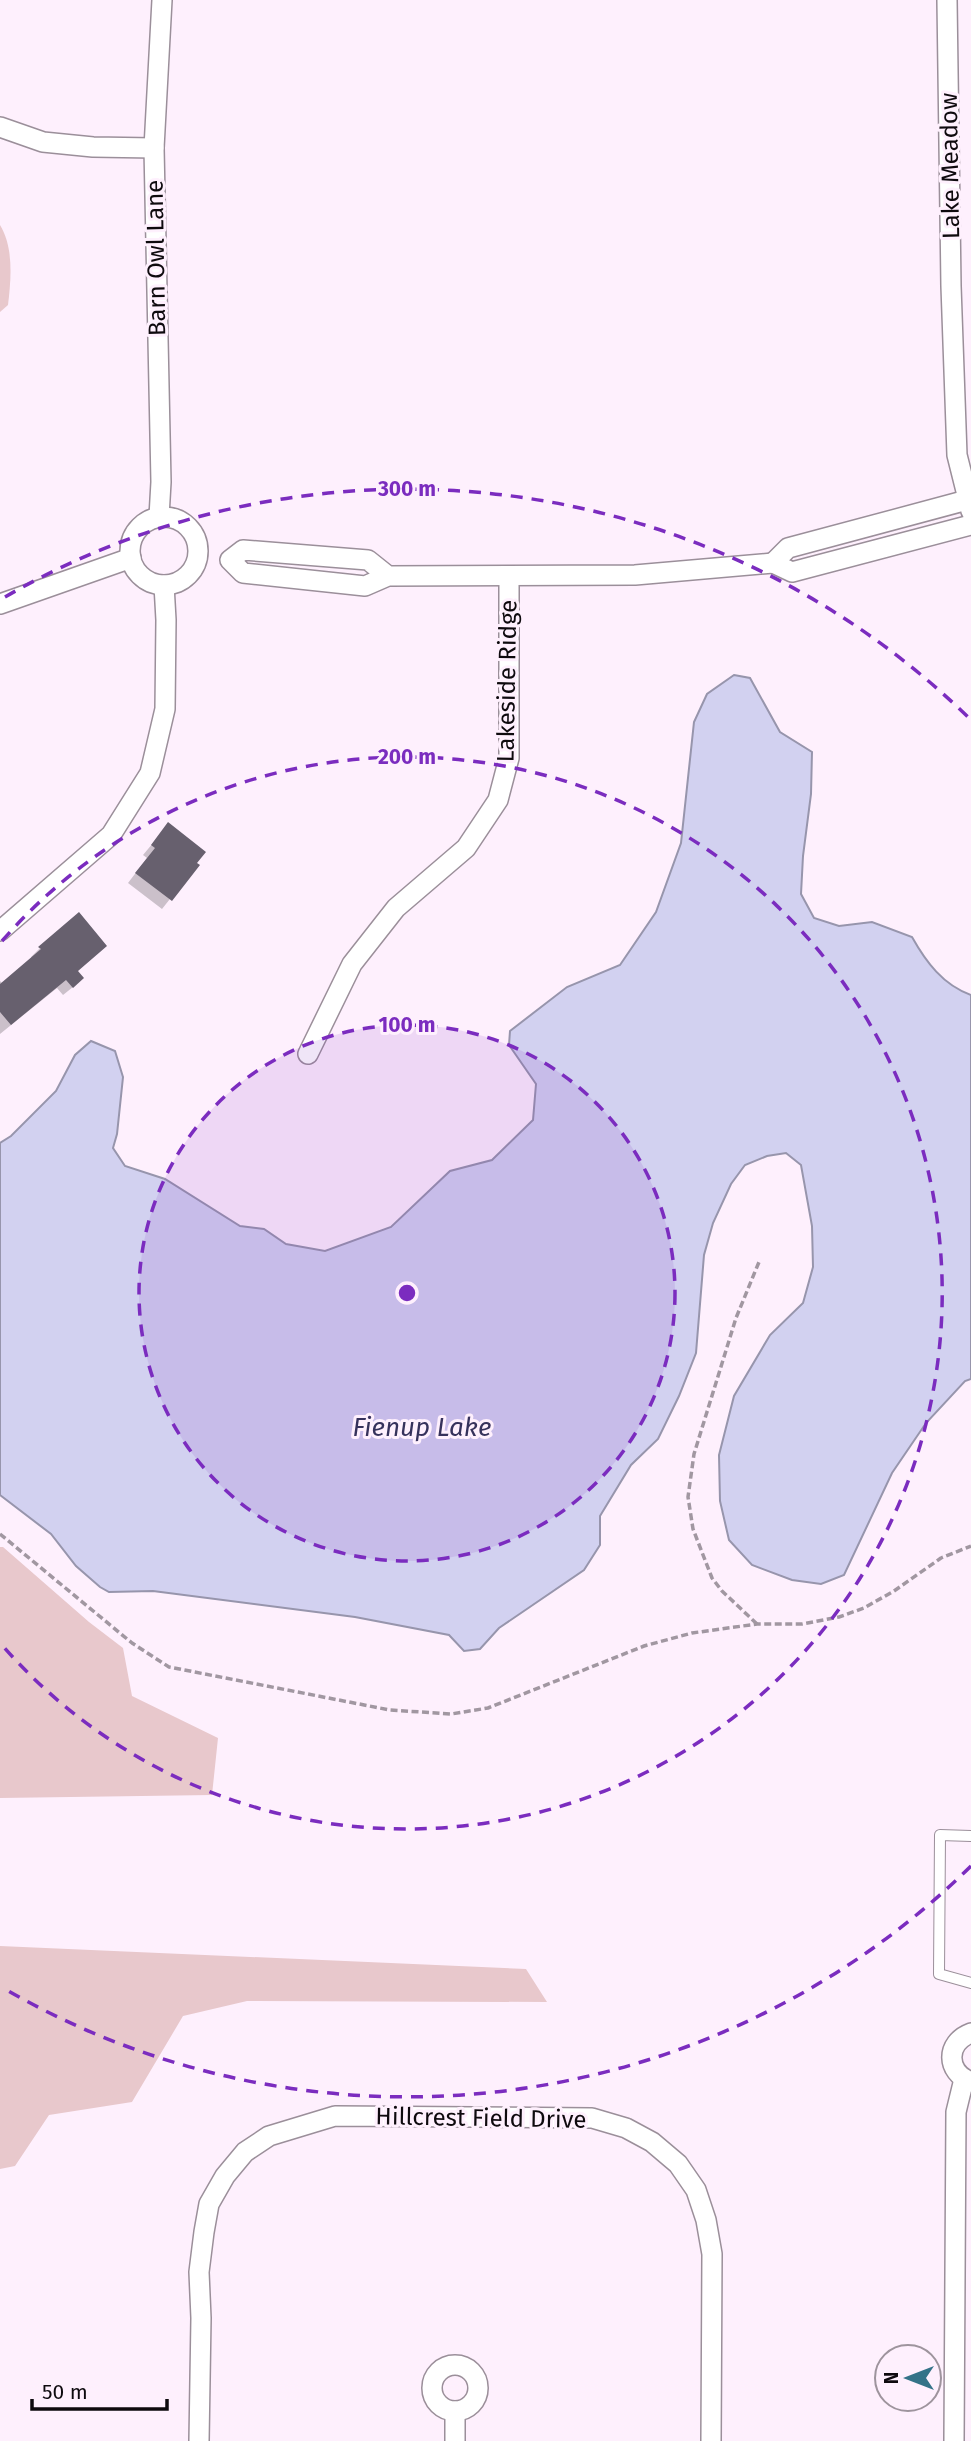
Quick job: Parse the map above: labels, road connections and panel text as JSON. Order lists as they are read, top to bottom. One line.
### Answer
{"streets":{"street":["Lake Meadow","Barn Owl Lane","Lakeside Ridge","Hillcrest Field Drive"]},"water":["Fienup Lake"],"scale_bar":"50 m","north":"left","rings":["300 m","200 m","100 m"]}
